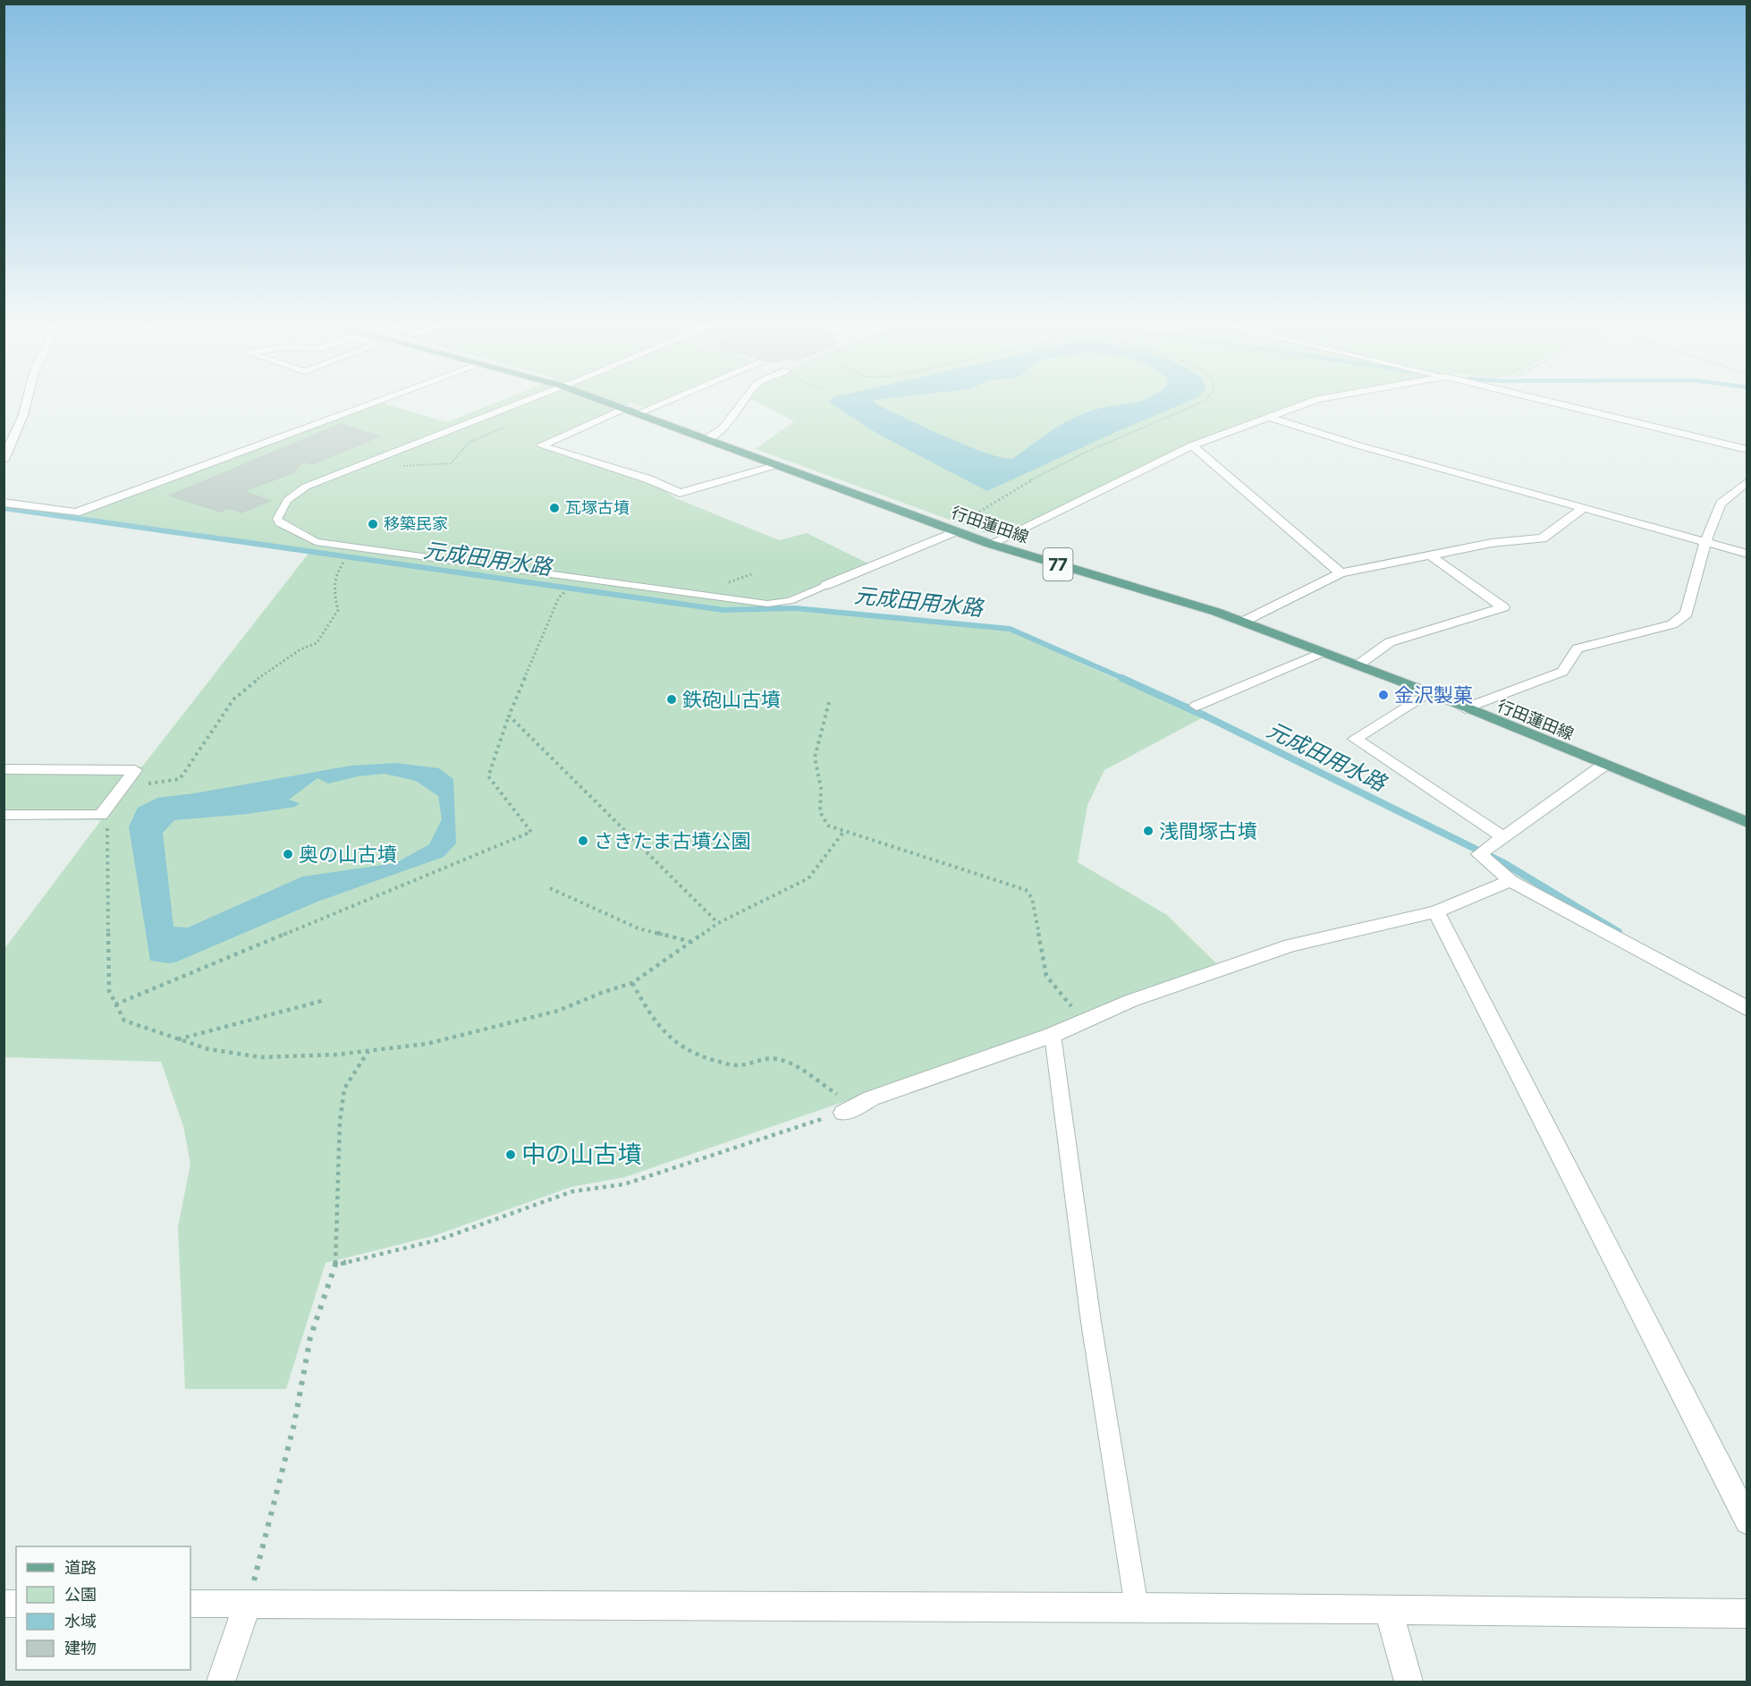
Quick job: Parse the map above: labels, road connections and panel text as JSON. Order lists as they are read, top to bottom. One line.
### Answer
{"streets":{"main road":["行田蓮田線","77"]},"water":["元成田用水路"],"places":["瓦塚古墳","移築民家","金沢製菓","鉄砲山古墳","浅間塚古墳","さきたま古墳公園","奥の山古墳","中の山古墳"],"legend":["道路","公園","水域","建物"]}
